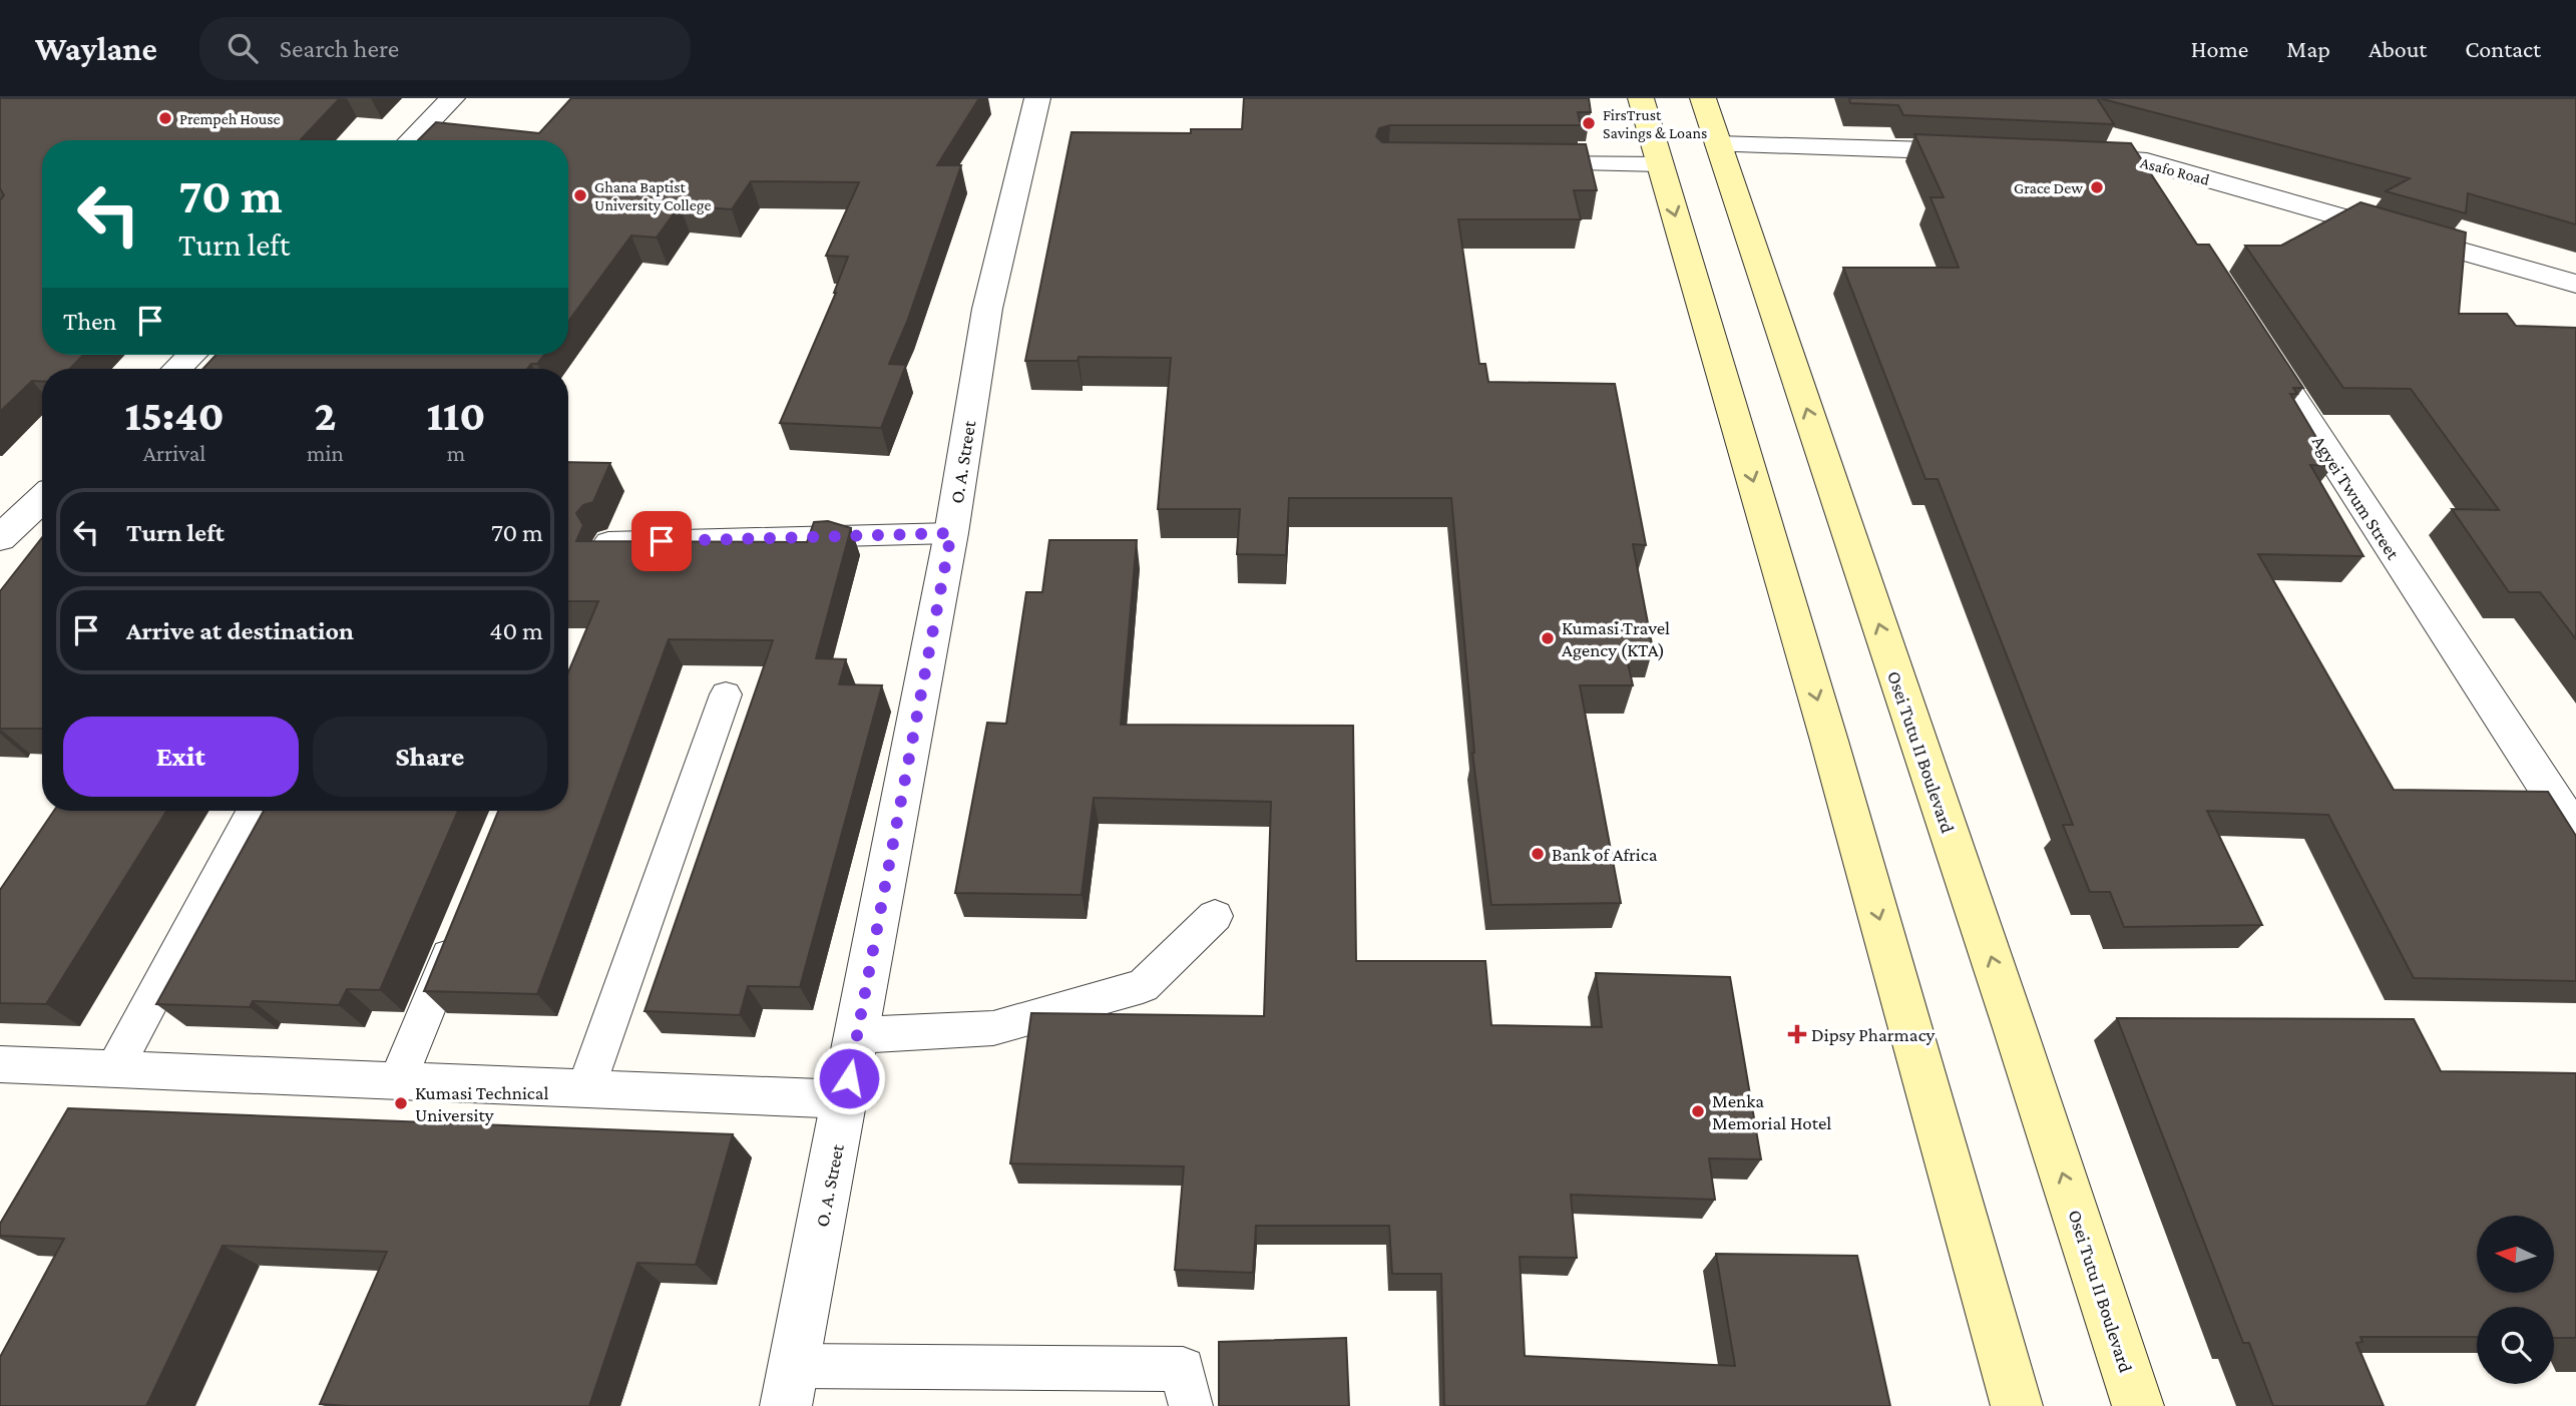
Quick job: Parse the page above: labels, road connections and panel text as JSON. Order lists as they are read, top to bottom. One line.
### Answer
{"streets":{"main road":["Osei Tutu II Boulevard"],"street":["Asafo Road","O. A. Street","Agyei Twum Street"]},"places":{"other":["Prempeh House","FirsTrust Savings & Loans","Grace Dew","Ghana Baptist University College","Kumasi Travel Agency (KTA)","Bank of Africa","Kumasi Technical University","Menka Memorial Hotel"],"health":["Dipsy Pharmacy"]},"north":"left","page":{"header":"Waylane","search":"Search here","nav":["Home","Map","About","Contact"],"turn":["70 m","Turn left"],"then":"Then","eta":["15:40","Arrival","2","min","110","m"],"list":[{"name":"Turn left","value":"70 m"},{"name":"Arrive at destination","value":"40 m"}],"buttons":["Exit","Share"]}}
